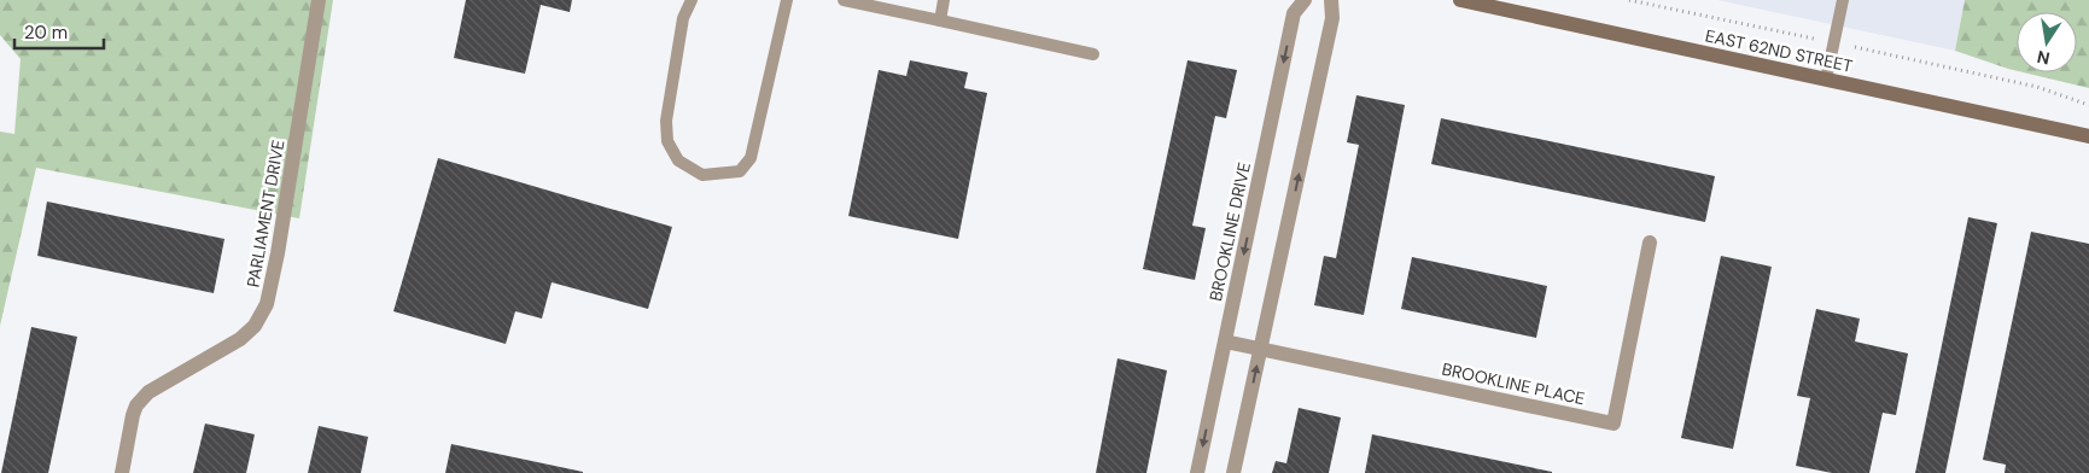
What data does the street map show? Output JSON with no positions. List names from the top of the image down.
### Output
{
  "streets": {
    "street": [
      "EAST 62ND STREET",
      "PARLIAMENT DRIVE",
      "BROOKLINE DRIVE",
      "BROOKLINE PLACE"
    ]
  },
  "crossings": [
    ["BROOKLINE DRIVE", "BROOKLINE PLACE"]
  ],
  "scale_bar": "20 m",
  "north": "bottom"
}
